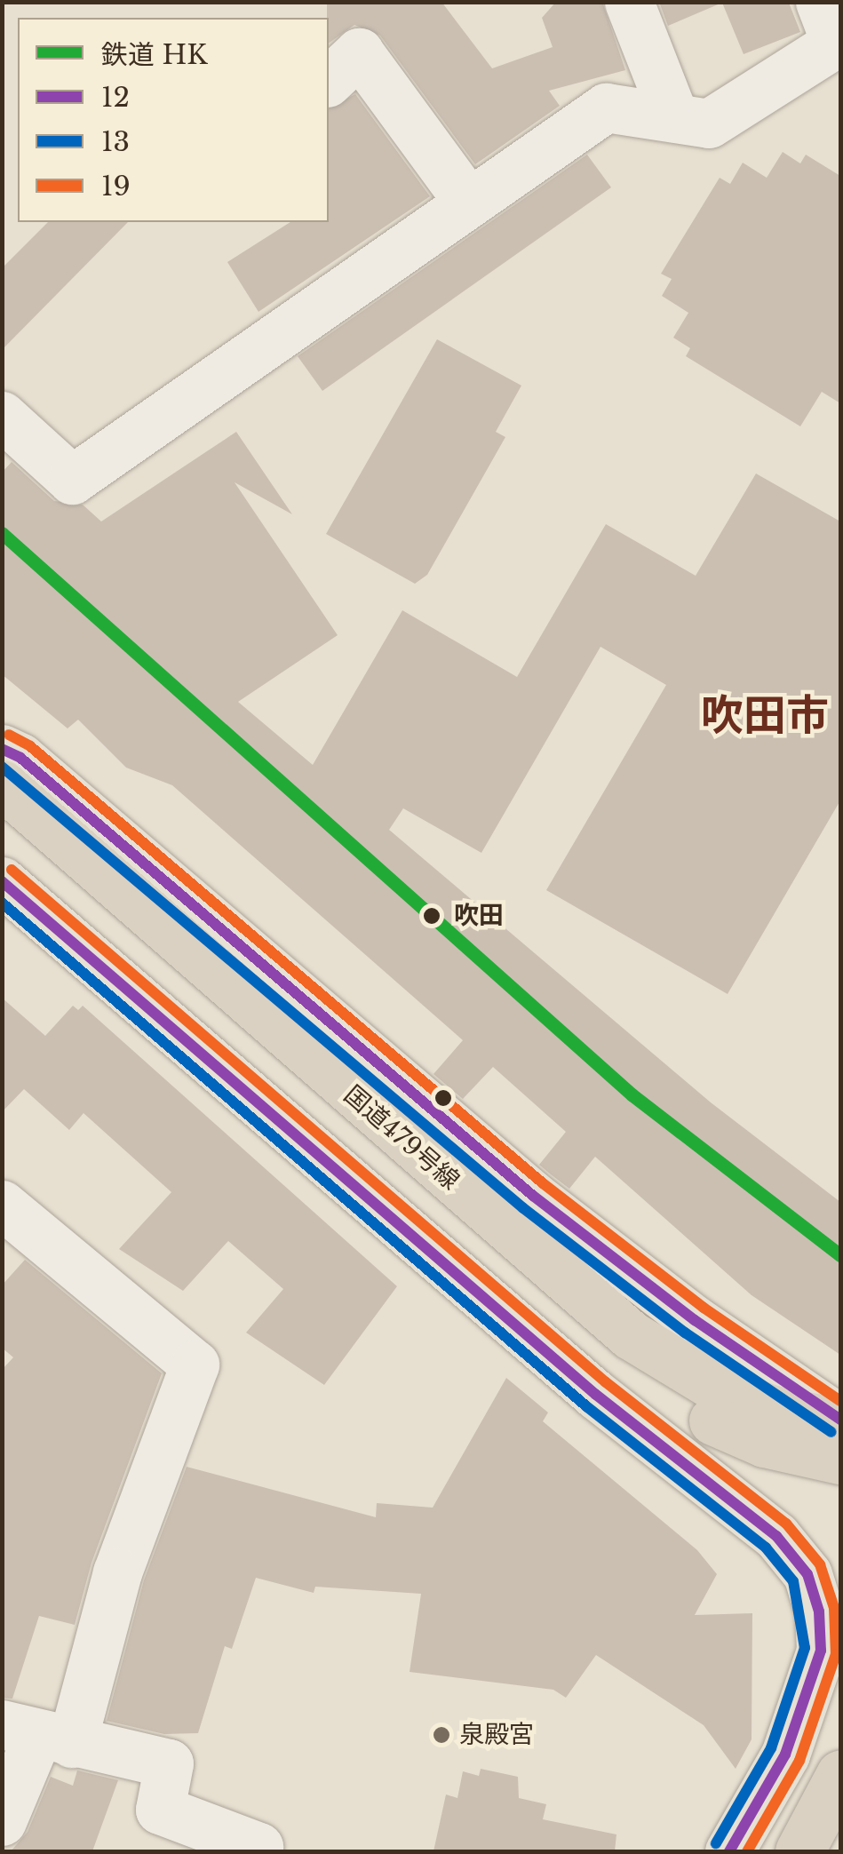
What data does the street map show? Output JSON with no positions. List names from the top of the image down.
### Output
{
  "streets": {
    "highway": ["国道479号線"]
  },
  "districts": ["吹田市"],
  "places": ["吹田", "泉殿宮"],
  "lines": [
    "rail line HK",
    "transit line 19",
    "transit line 12",
    "transit line 13"
  ],
  "legend": [
    "鉄道 HK",
    "12",
    "13",
    "19"
  ]
}
